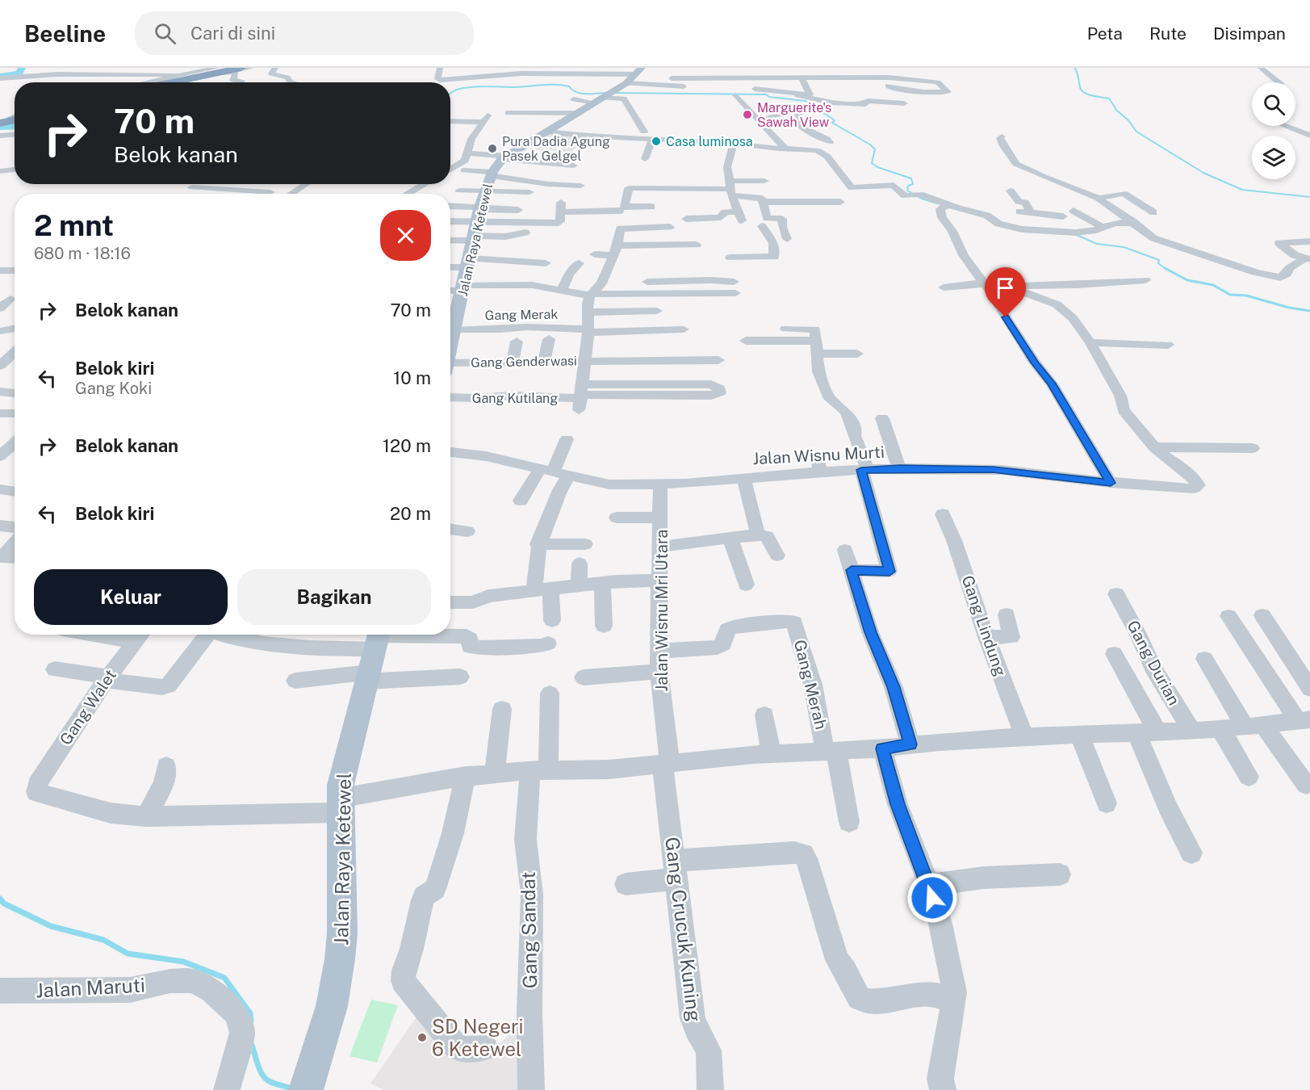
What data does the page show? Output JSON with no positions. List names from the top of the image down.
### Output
{
  "streets": {
    "main road": ["Jalan Raya Ketewel"],
    "street": [
      "Gang Merak",
      "Gang Genderwasi",
      "Gang Kutilang",
      "Jalan Wisnu Murti",
      "Jalan Wisnu Mri Utara",
      "Gang Lindung",
      "Gang Durian",
      "Gang Merah",
      "Gang Walet",
      "Gang Crucuk Kuning",
      "Gang Sandat",
      "Jalan Maruti"
    ]
  },
  "crossings": [
    ["Jalan Raya Ketewel", "Gang Merak"],
    ["Jalan Wisnu Murti", "Jalan Wisnu Mri Utara"],
    ["Jalan Wisnu Mri Utara", "Gang Merah"],
    ["Jalan Wisnu Mri Utara", "Gang Crucuk Kuning"]
  ],
  "places": [
    "Marguerite's Sawah View",
    "Casa luminosa",
    "Pura Dadia Agung Pasek Gelgel",
    "SD Negeri 6 Ketewel"
  ],
  "page": {
    "header": "Beeline",
    "search": "Cari di sini",
    "nav": ["Peta", "Rute", "Disimpan"],
    "turn": ["70 m", "Belok kanan"],
    "heading": ["2 mnt", "680 m · 18:16"],
    "list": [
      {
        "name": "Belok kanan",
        "value": "70 m"
      },
      {
        "name": "Belok kiri",
        "note": "Gang Koki",
        "value": "10 m"
      },
      {
        "name": "Belok kanan",
        "value": "120 m"
      },
      {
        "name": "Belok kiri",
        "value": "20 m"
      }
    ],
    "buttons": ["Keluar", "Bagikan"]
  }
}
